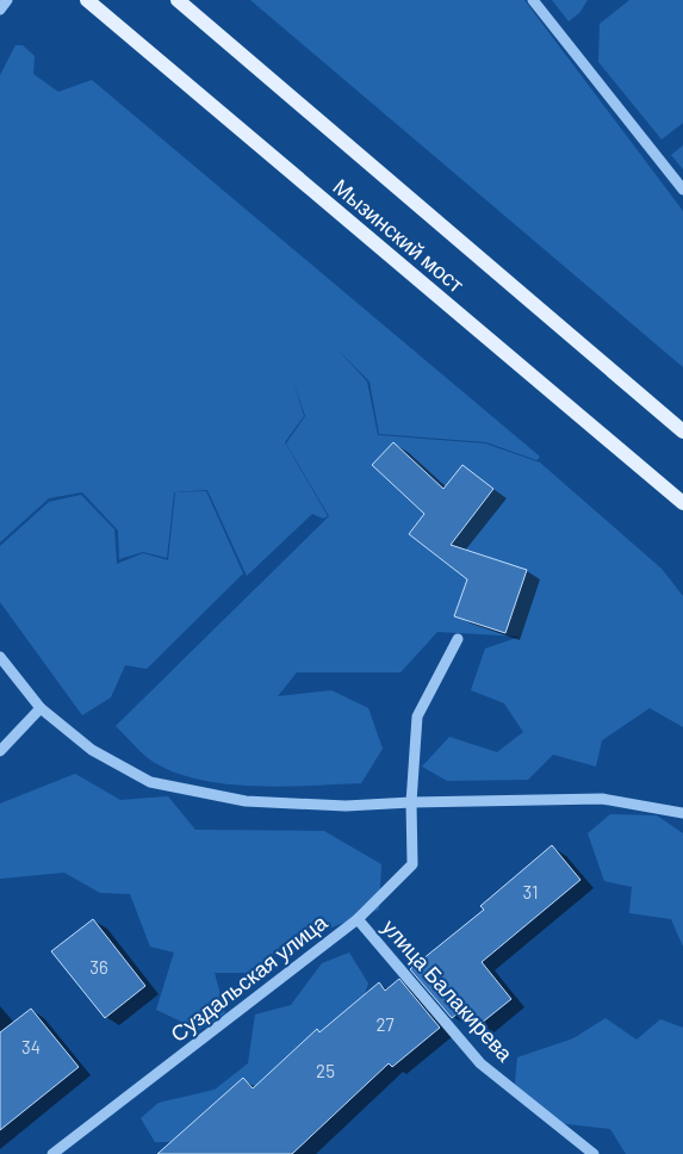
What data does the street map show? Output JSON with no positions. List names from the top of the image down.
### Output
{
  "streets": {
    "main road": ["Мызинский мост"],
    "street": ["Суздальская улица", "улица Балакирева"]
  },
  "crossings": [
    ["Суздальская улица", "улица Балакирева"]
  ],
  "house_numbers": [
    "31",
    "36",
    "27",
    "34",
    "25"
  ]
}
